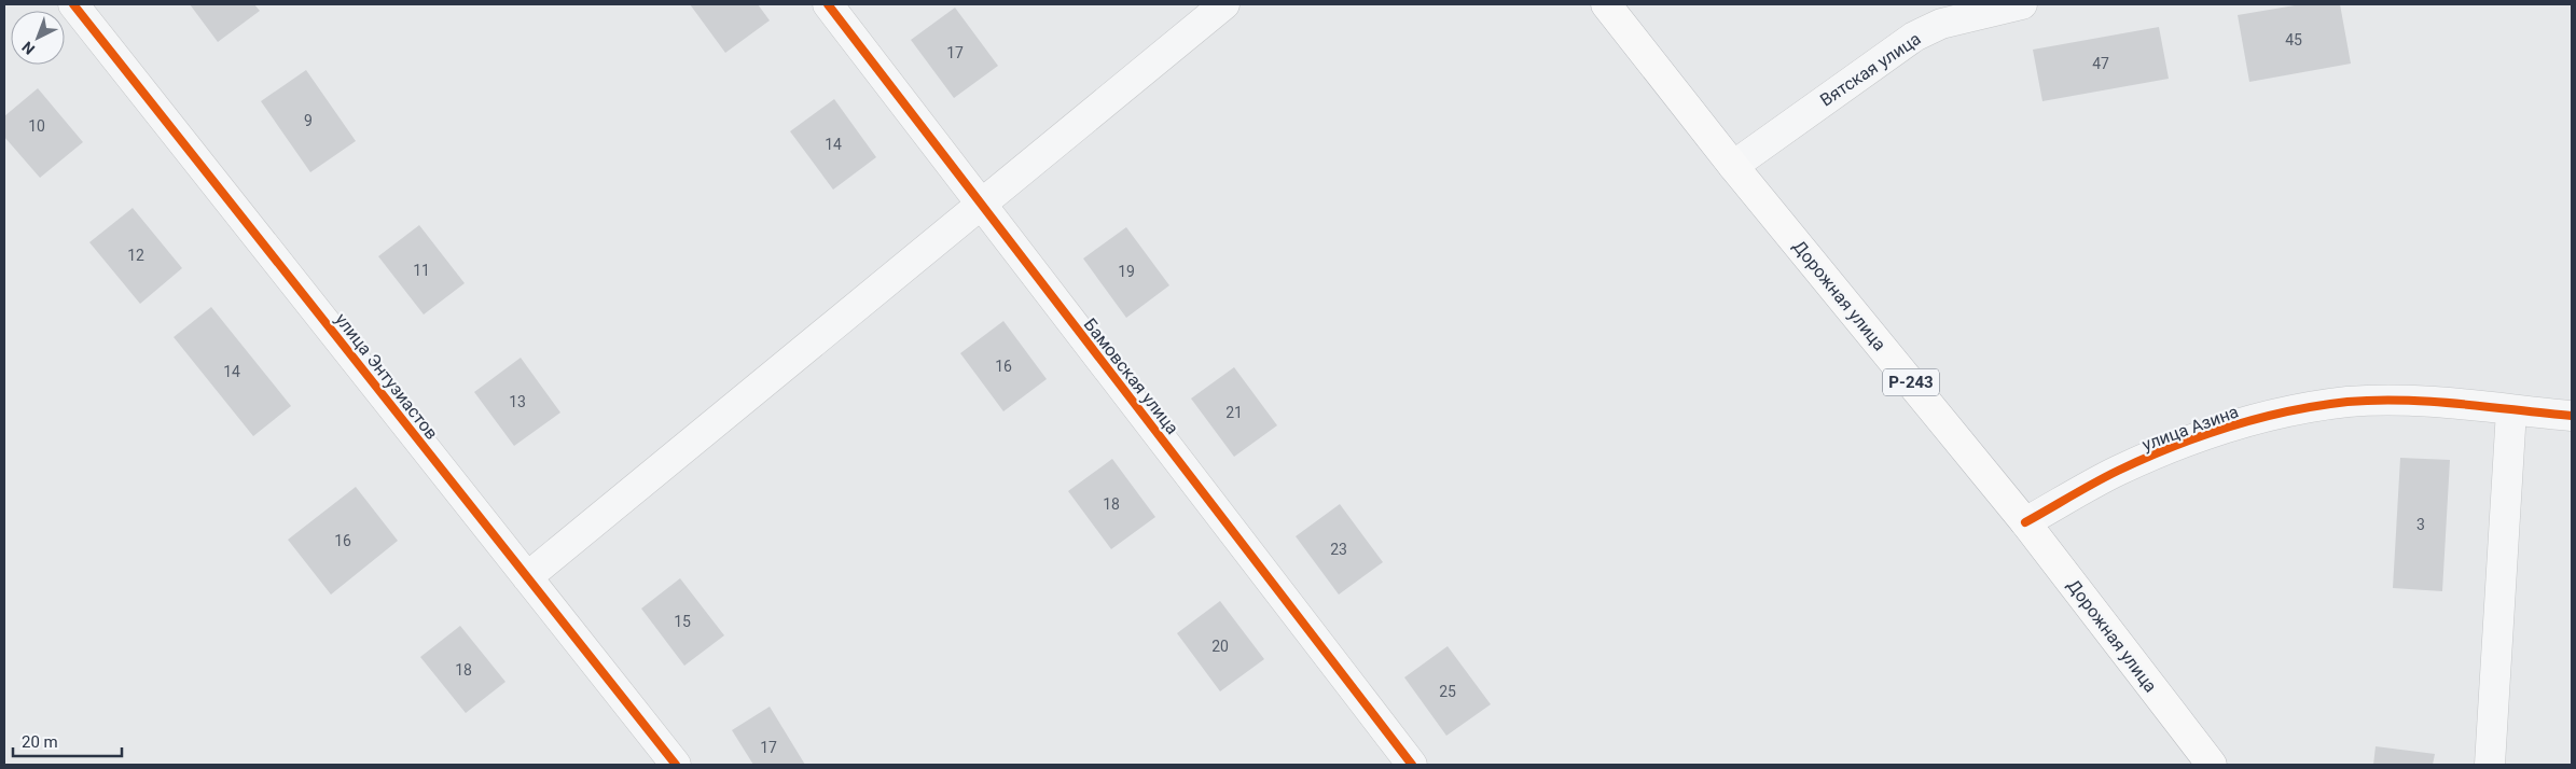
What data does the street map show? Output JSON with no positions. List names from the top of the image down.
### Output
{
  "streets": {
    "highway": ["Дорожная улица", "Р-243"],
    "street": [
      "Вятская улица",
      "улица Энтузиастов",
      "Бамовская улица",
      "улица Азина"
    ]
  },
  "crossings": [
    ["Вятская улица", "Дорожная улица"],
    ["Дорожная улица", "улица Азина"]
  ],
  "house_numbers": [
    "45",
    "17",
    "47",
    "9",
    "10",
    "14",
    "12",
    "11",
    "19",
    "16",
    "14",
    "13",
    "21",
    "18",
    "3",
    "16",
    "23",
    "15",
    "20",
    "18",
    "25",
    "17"
  ],
  "scale_bar": "20 m",
  "north": "bottom left"
}
